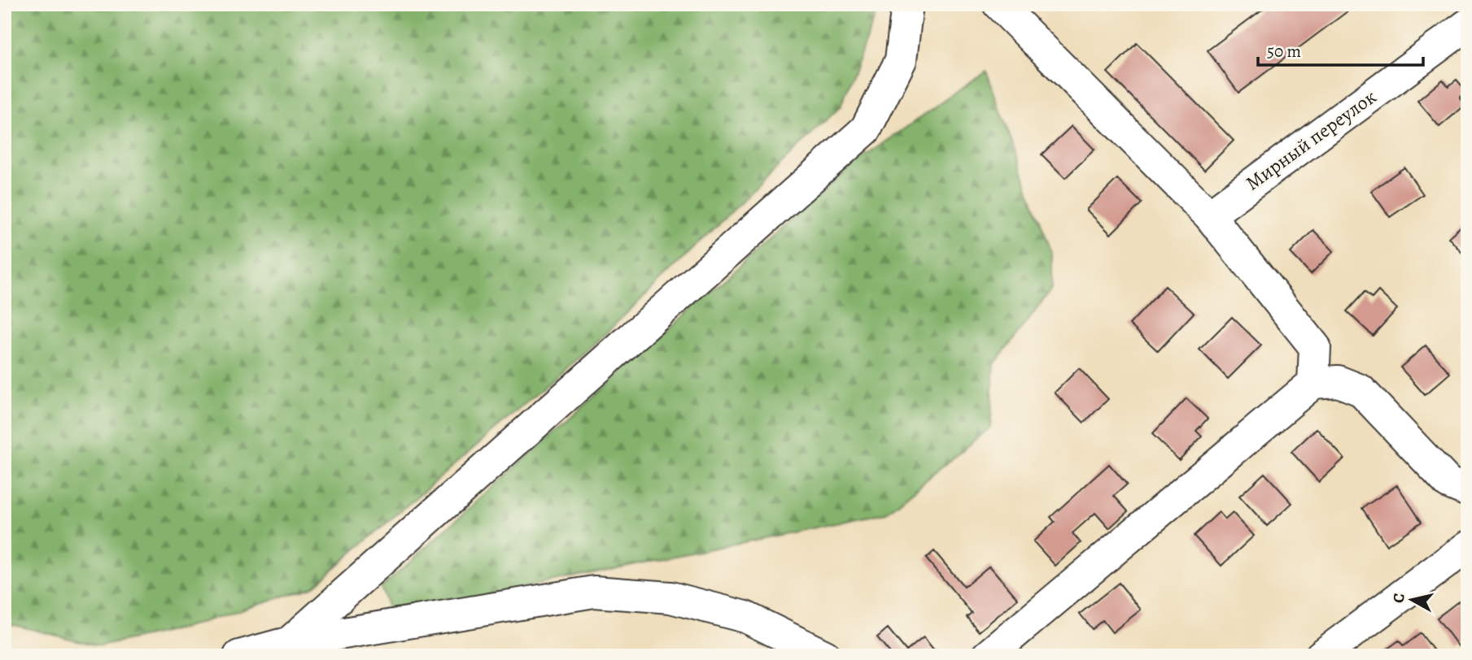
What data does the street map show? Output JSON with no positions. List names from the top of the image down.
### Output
{
  "streets": {
    "street": ["Мирный переулок"]
  },
  "scale_bar": "50 m",
  "north": "left"
}
